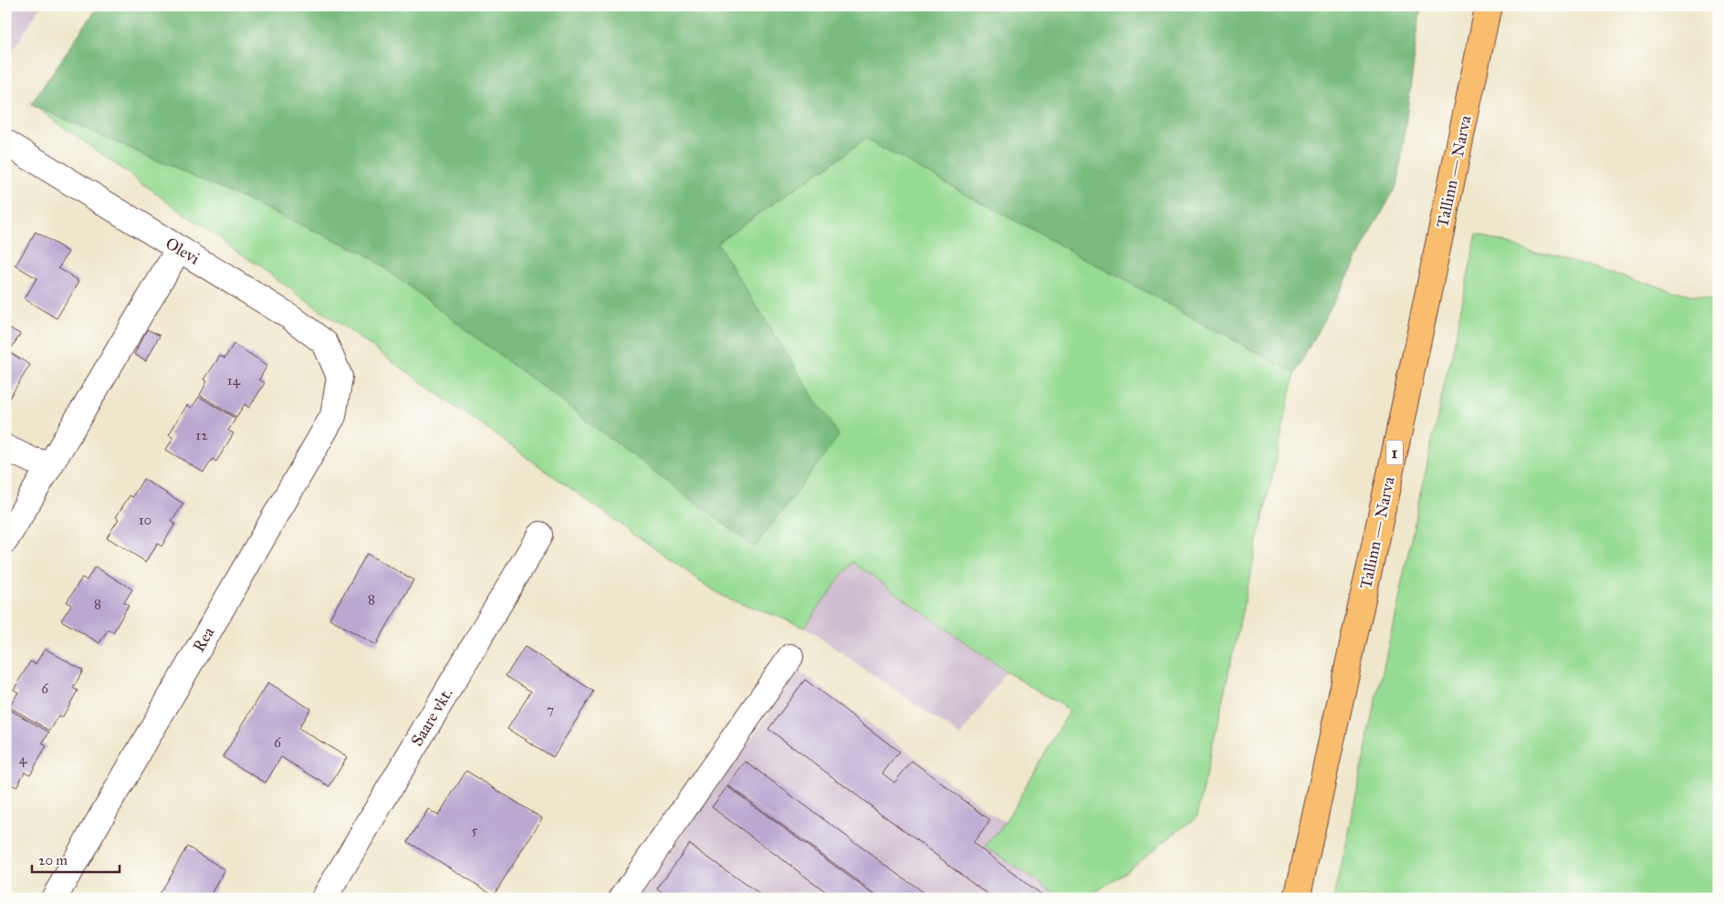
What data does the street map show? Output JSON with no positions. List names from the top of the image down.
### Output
{
  "streets": {
    "highway": ["Tallinn — Narva", "1"],
    "street": ["Olevi", "Rea", "Saare vkt."]
  },
  "crossings": [
    ["Olevi", "Rea"]
  ],
  "house_numbers": [
    "14",
    "12",
    "10",
    "8",
    "8",
    "6",
    "7",
    "6",
    "4",
    "5"
  ],
  "scale_bar": "20 m"
}
